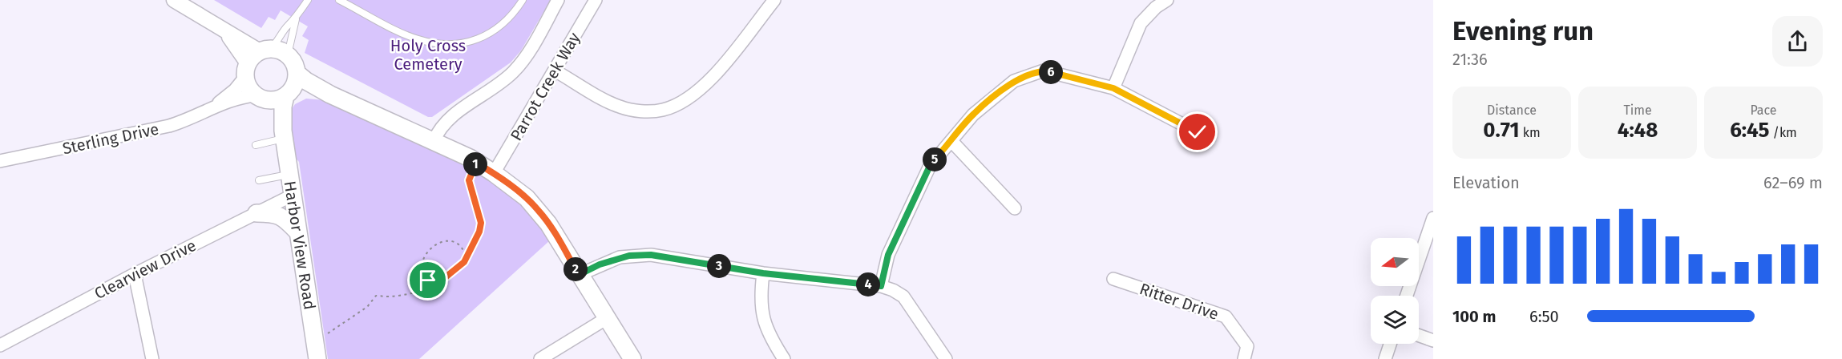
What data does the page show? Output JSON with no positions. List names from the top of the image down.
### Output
{
  "streets": {
    "main road": ["Harbor View Road"],
    "street": [
      "Parrot Creek Way",
      "Sterling Drive",
      "Clearview Drive",
      "Ritter Drive"
    ]
  },
  "crossings": [
    ["Sterling Drive", "Harbor View Road"],
    ["Harbor View Road", "Clearview Drive"]
  ],
  "parks": ["Holy Cross Cemetery"],
  "north": "left",
  "page": {
    "heading": ["Evening run", "21:36"],
    "pins": [
      "6",
      "5",
      "1",
      "3",
      "2",
      "4"
    ],
    "stats": [
      ["Distance", "0.71 km"],
      ["Time", "4:48"],
      ["Pace", "6:45 /km"]
    ],
    "chart": ["Elevation", "62–69 m"],
    "list": [
      {
        "name": "100 m",
        "note": "6:50"
      }
    ]
  }
}
